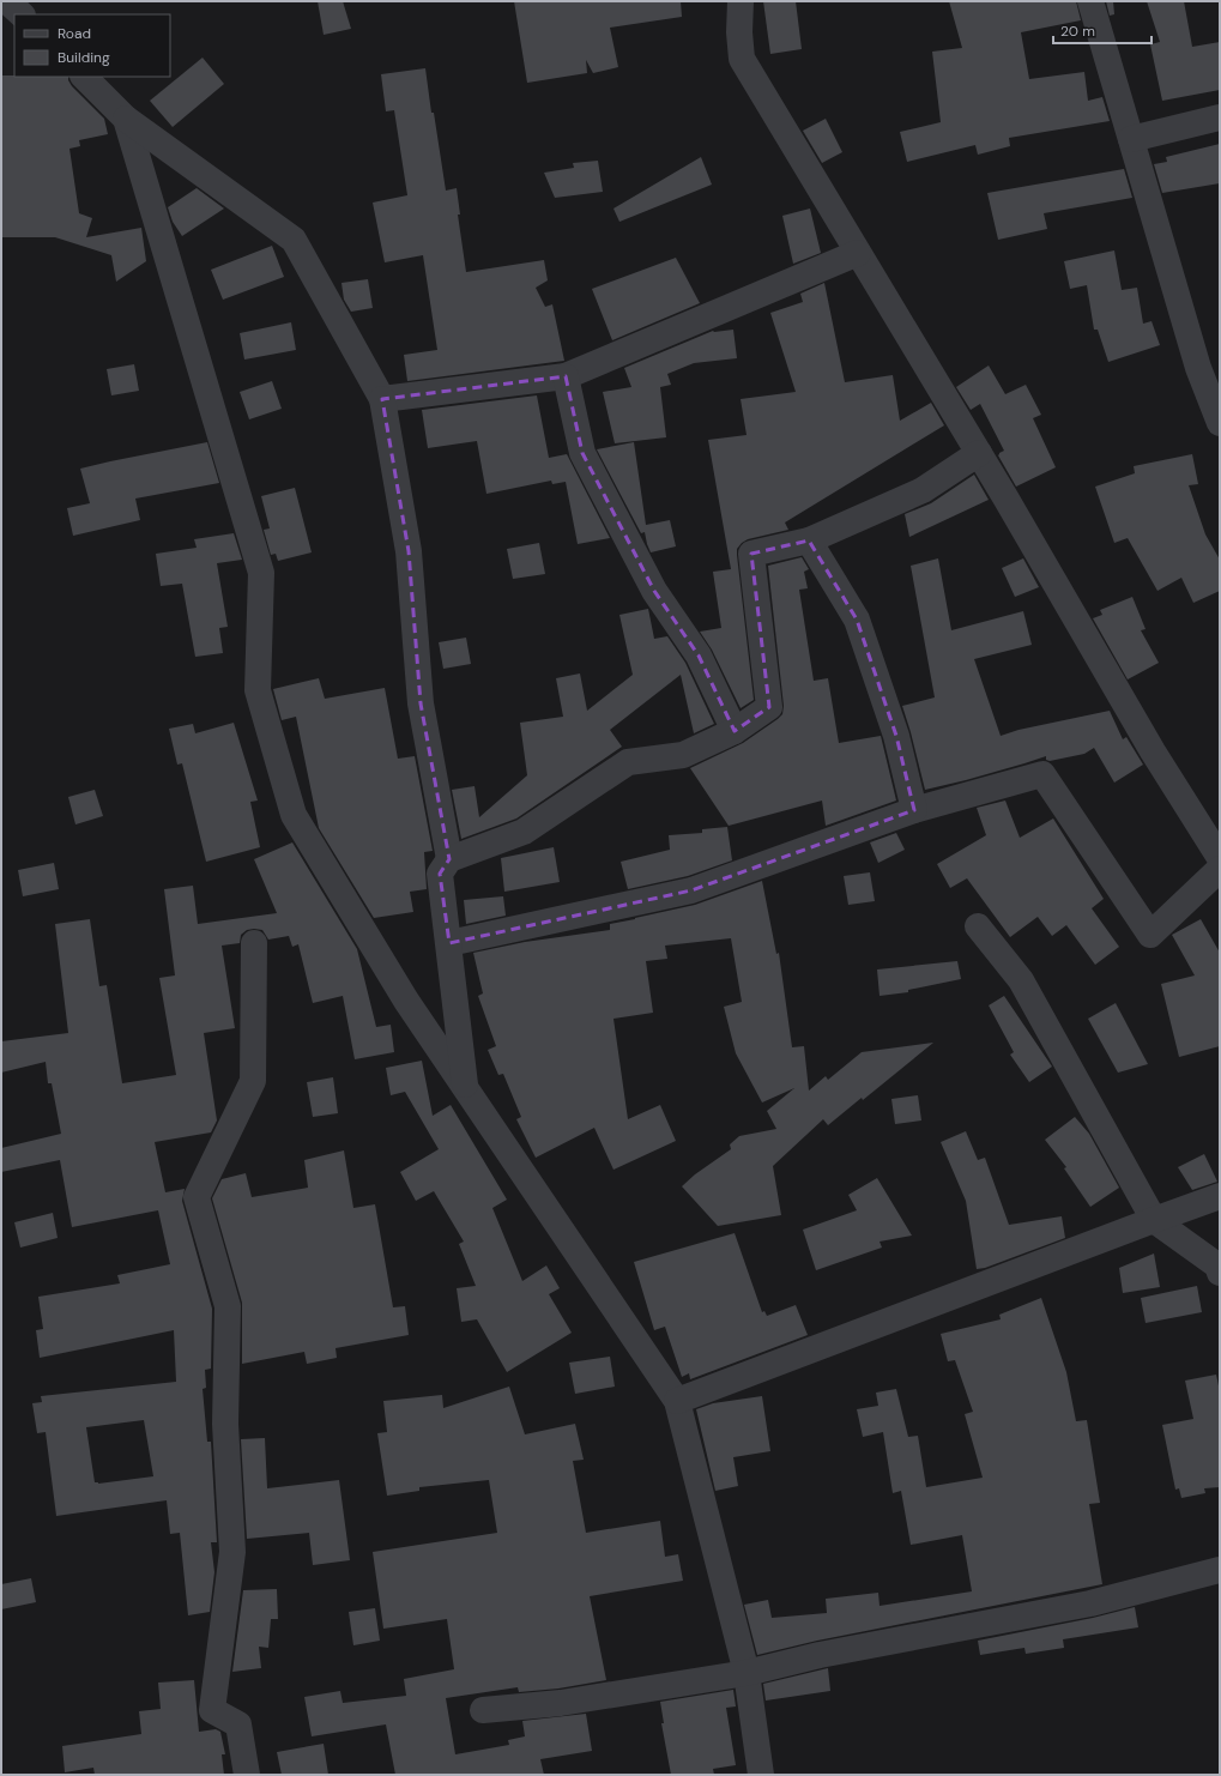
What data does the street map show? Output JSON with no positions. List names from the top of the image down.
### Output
{
  "legend": ["Road", "Building"],
  "scale_bar": "20 m"
}
